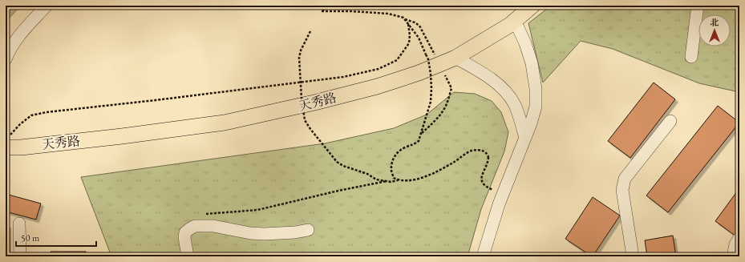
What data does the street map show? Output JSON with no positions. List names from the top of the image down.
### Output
{
  "streets": {
    "main road": ["天秀路"]
  },
  "scale_bar": "50 m",
  "north": "top"
}
